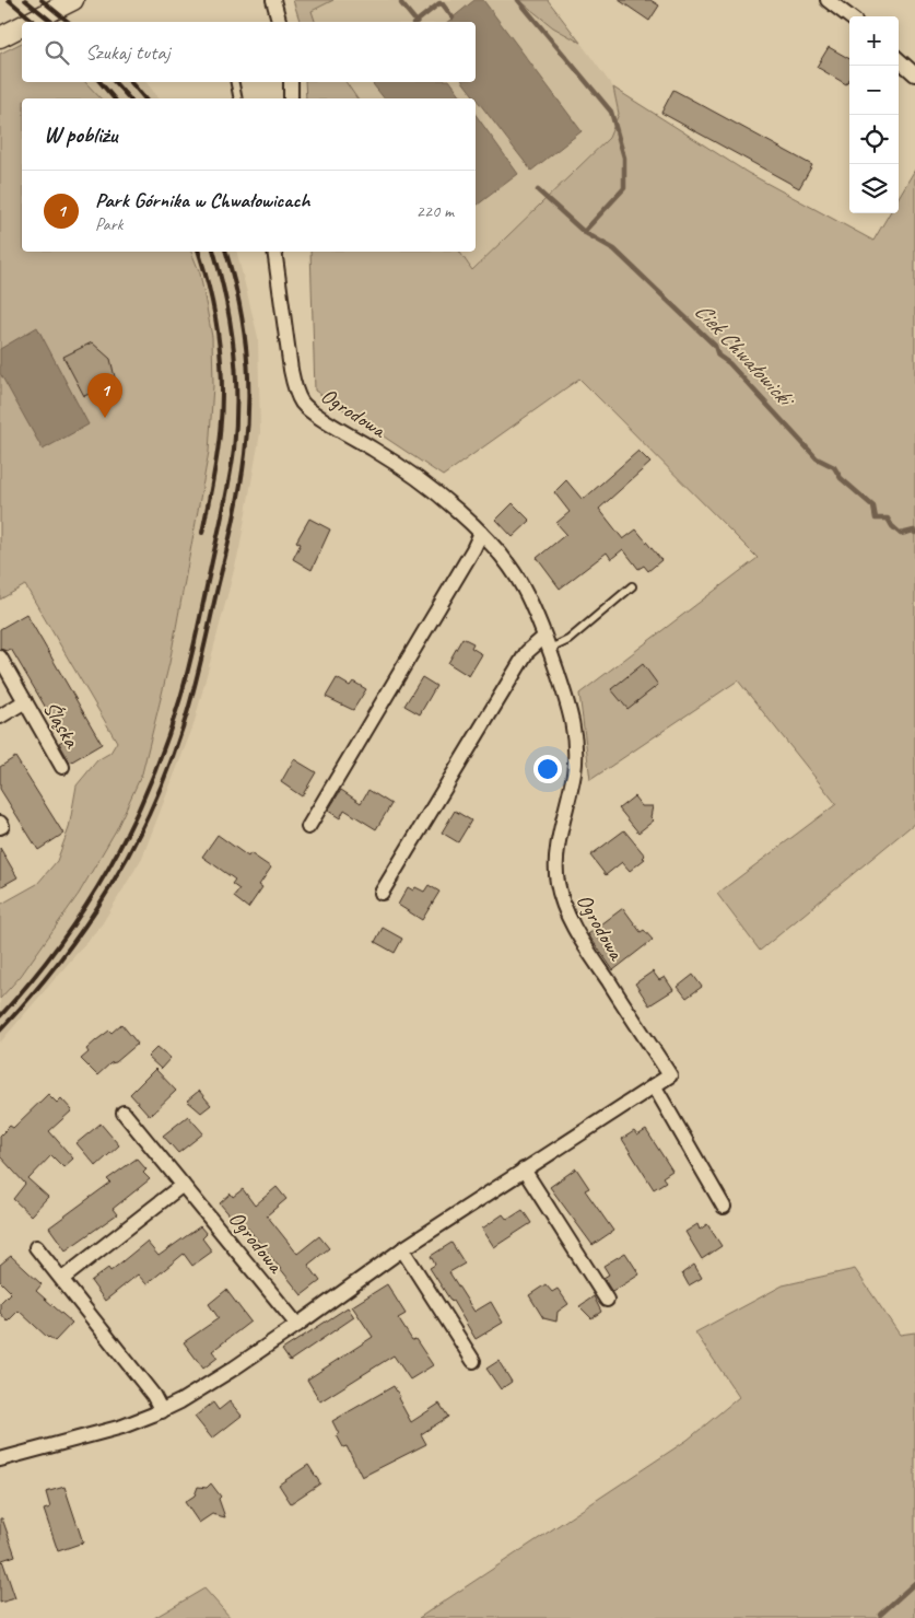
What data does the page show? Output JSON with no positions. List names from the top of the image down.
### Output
{
  "streets": {
    "street": ["Ogrodowa", "Śląska"]
  },
  "water": ["Ciek Chwałowicki"],
  "page": {
    "map_buttons": ["+", "−"],
    "search": "Szukaj tutaj",
    "heading": "W pobliżu",
    "list": [
      {
        "mark": "1",
        "name": "Park Górnika w Chwałowicach",
        "note": "Park",
        "value": "220 m"
      }
    ],
    "pins": "1"
  }
}
